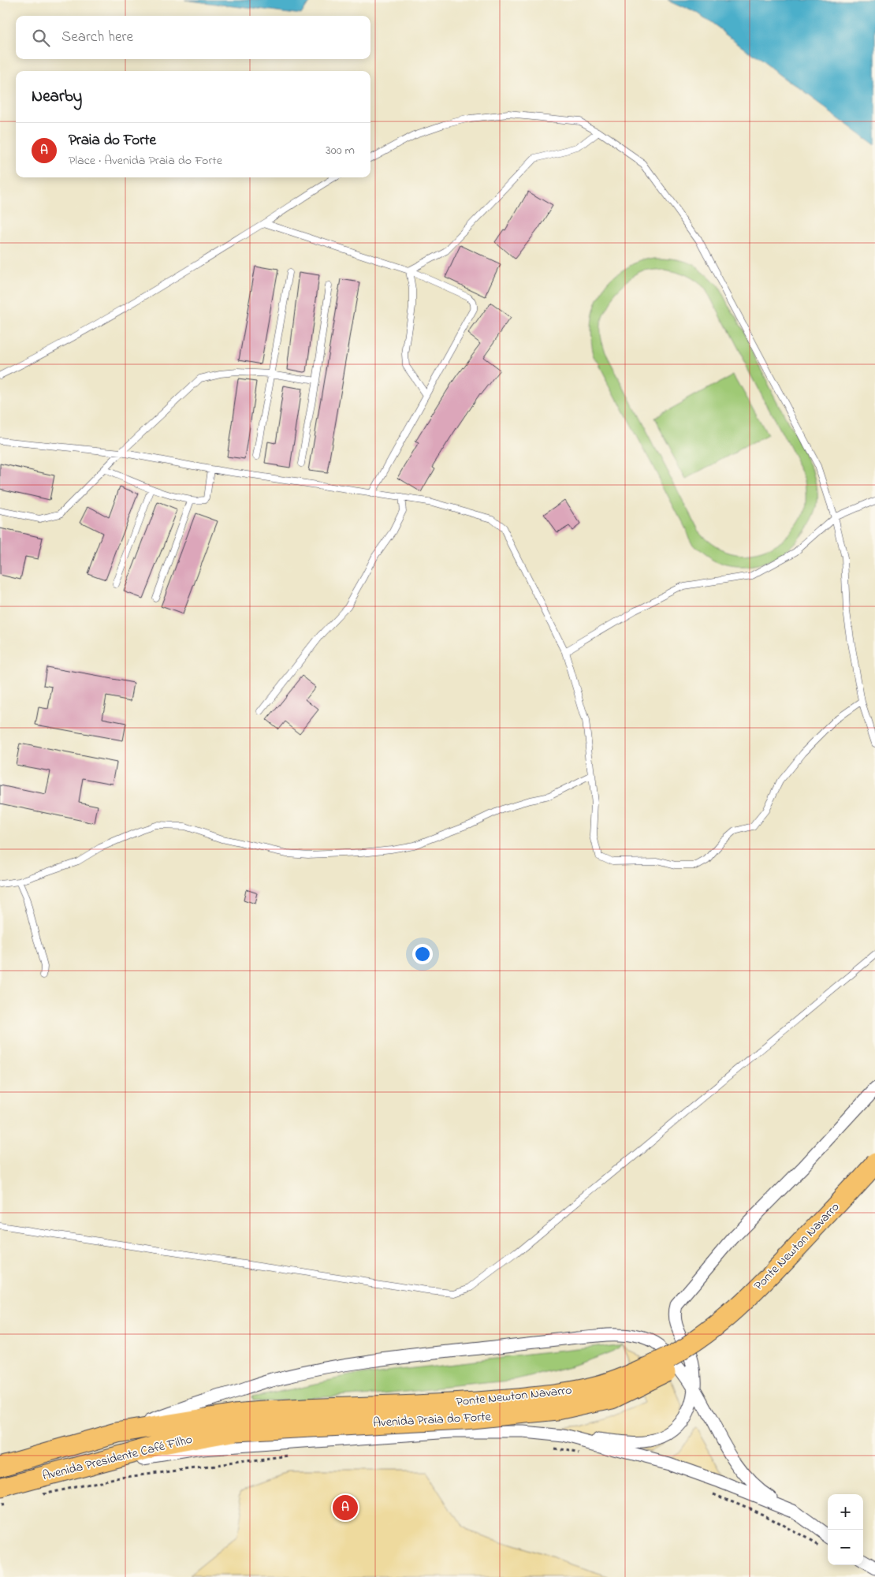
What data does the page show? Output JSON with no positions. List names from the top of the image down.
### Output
{
  "streets": {
    "main road": ["Ponte Newton Navarro", "Avenida Presidente Café Filho"],
    "street": ["Avenida Praia do Forte"]
  },
  "crossings": [
    ["Ponte Newton Navarro", "Avenida Presidente Café Filho"],
    ["Avenida Praia do Forte", "Avenida Presidente Café Filho"]
  ],
  "page": {
    "search": "Search here",
    "heading": "Nearby",
    "list": [
      {
        "mark": "A",
        "name": "Praia do Forte",
        "note": "Place · Avenida Praia do Forte",
        "value": "300 m"
      }
    ],
    "pins": "A",
    "map_buttons": ["+", "−"]
  }
}
